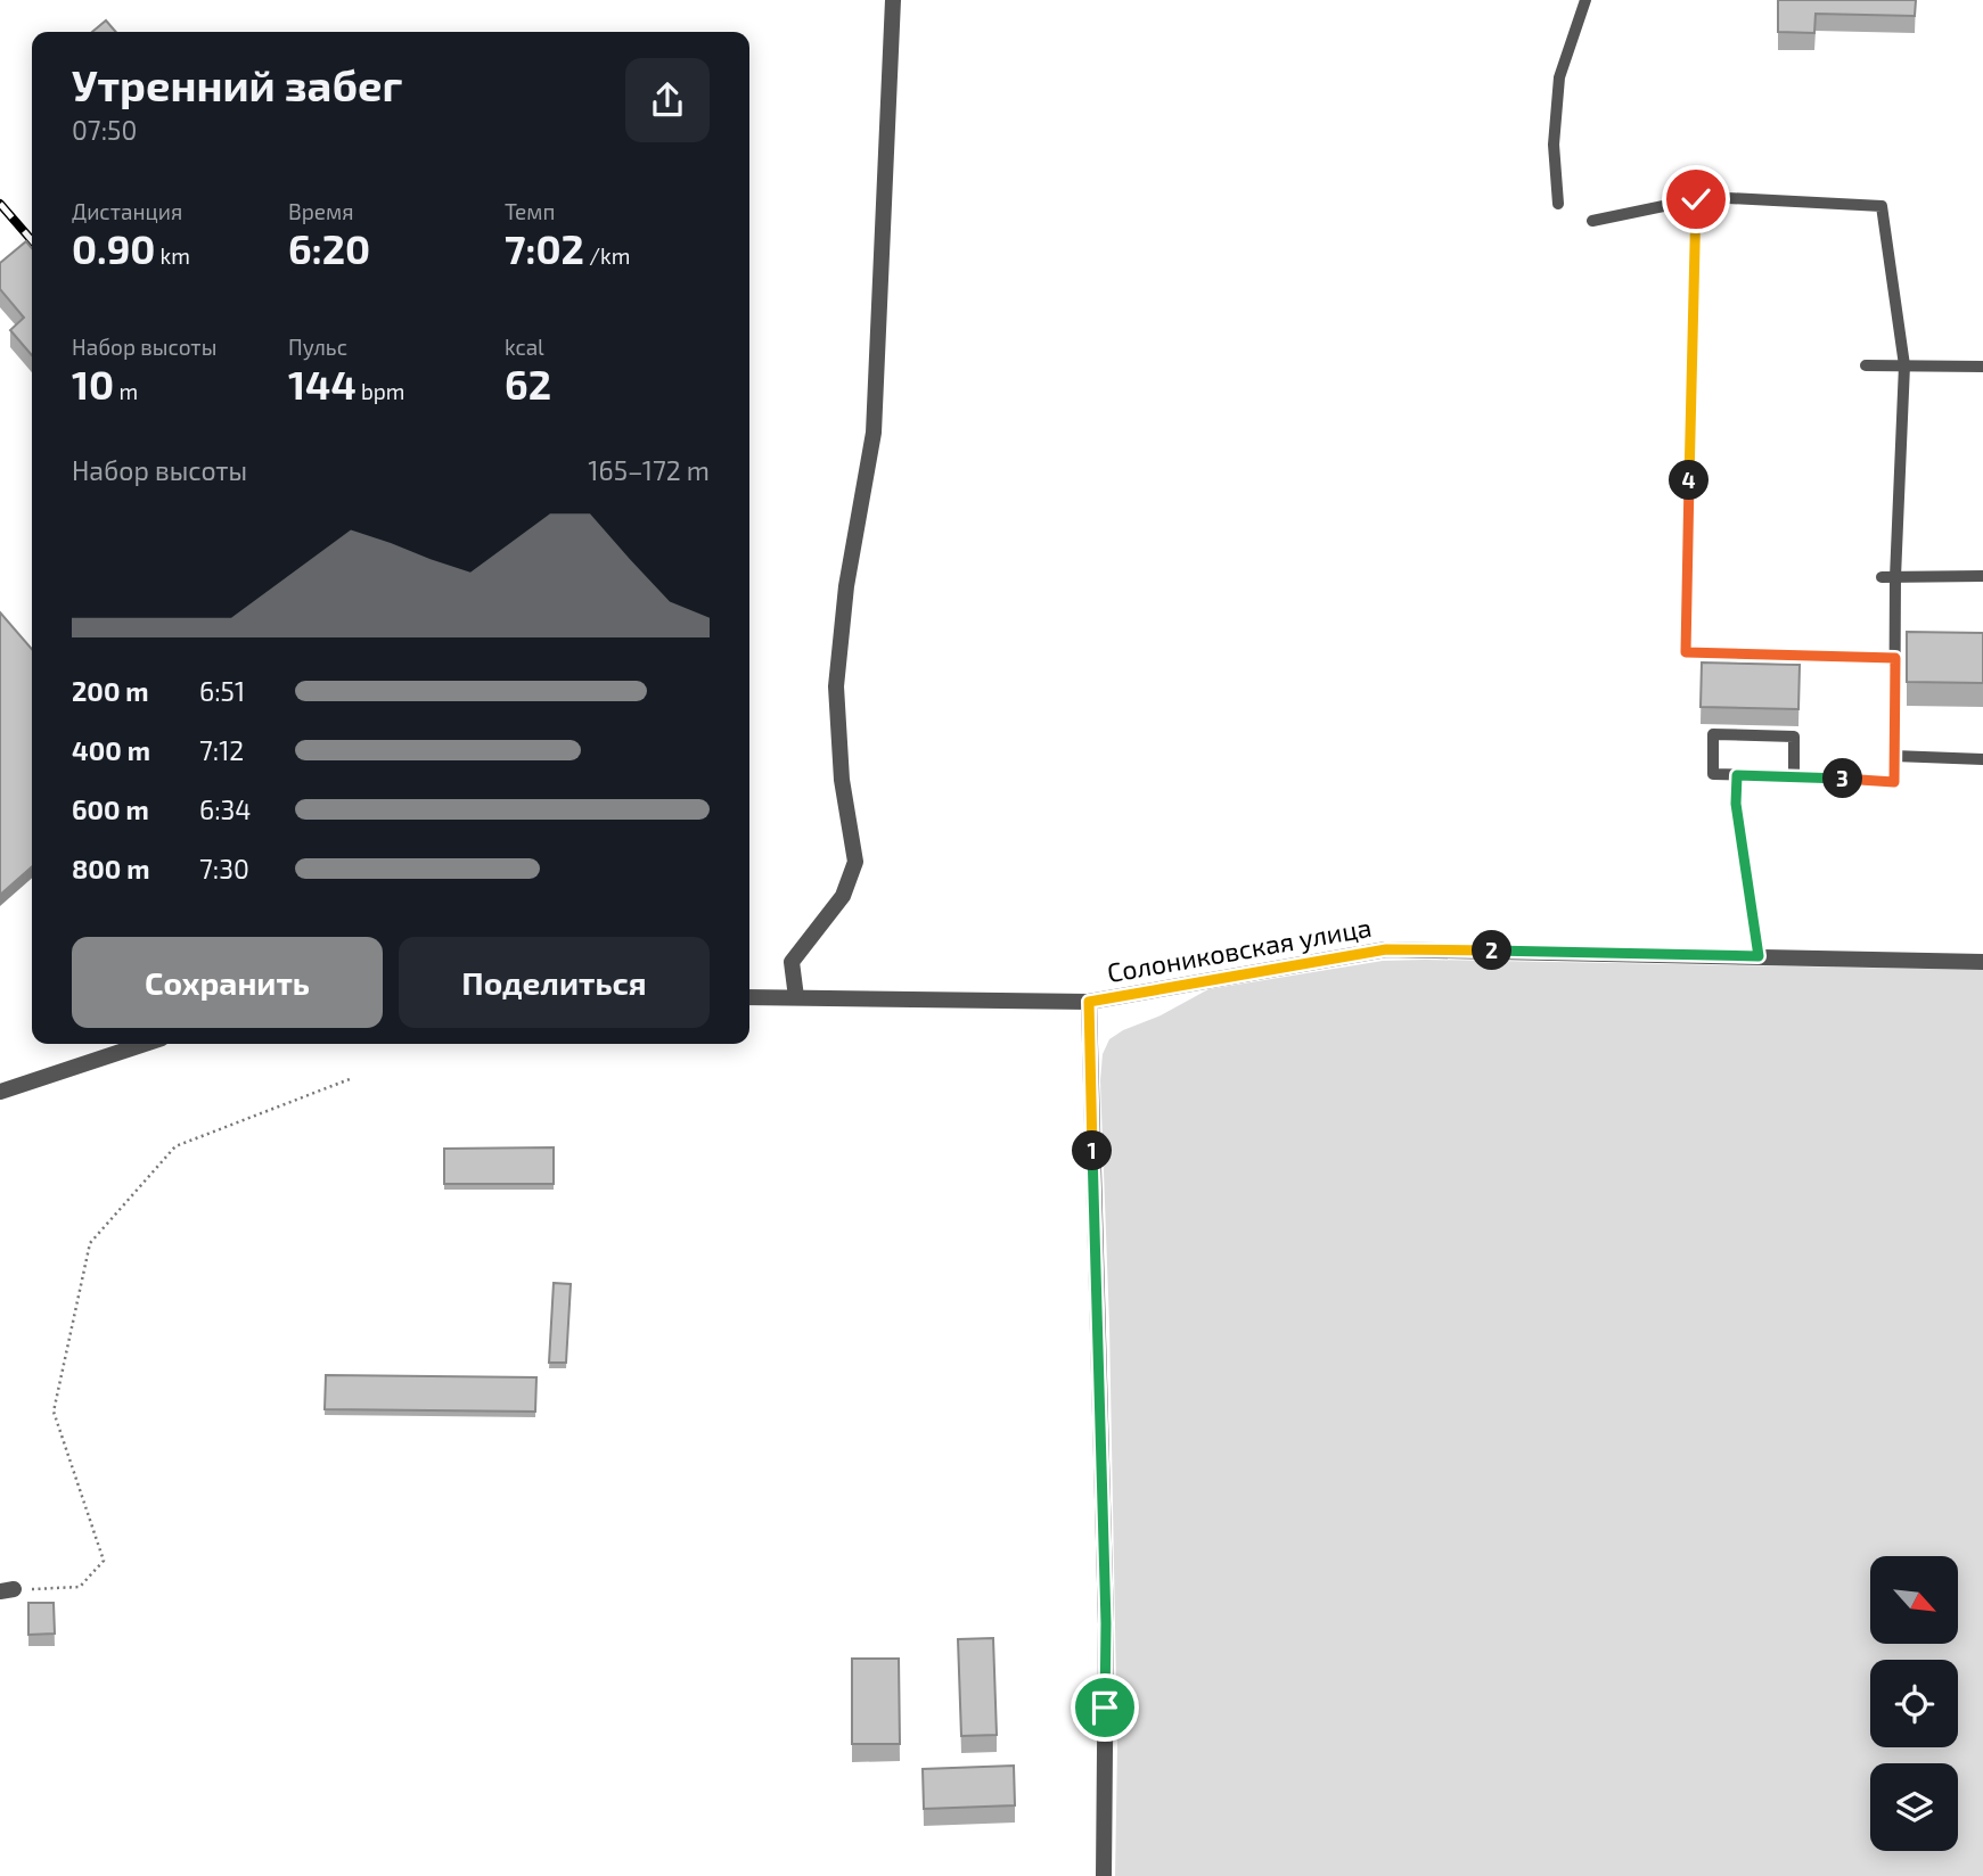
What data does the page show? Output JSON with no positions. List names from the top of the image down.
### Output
{
  "streets": {
    "street": ["Солониковская улица"]
  },
  "north": "bottom right",
  "page": {
    "heading": ["Утренний забег", "07:50"],
    "stats": [
      ["Дистанция", "0.90 km"],
      ["Время", "6:20"],
      ["Темп", "7:02 /km"],
      ["Набор высоты", "10 m"],
      ["Пульс", "144 bpm"],
      ["kcal", "62"]
    ],
    "chart": ["Набор высоты", "165–172 m"],
    "pins": [
      "4",
      "3",
      "2",
      "1"
    ],
    "list": [
      {
        "name": "200 m",
        "note": "6:51"
      },
      {
        "name": "400 m",
        "note": "7:12"
      },
      {
        "name": "600 m",
        "note": "6:34"
      },
      {
        "name": "800 m",
        "note": "7:30"
      }
    ],
    "buttons": ["Сохранить", "Поделиться"]
  }
}
